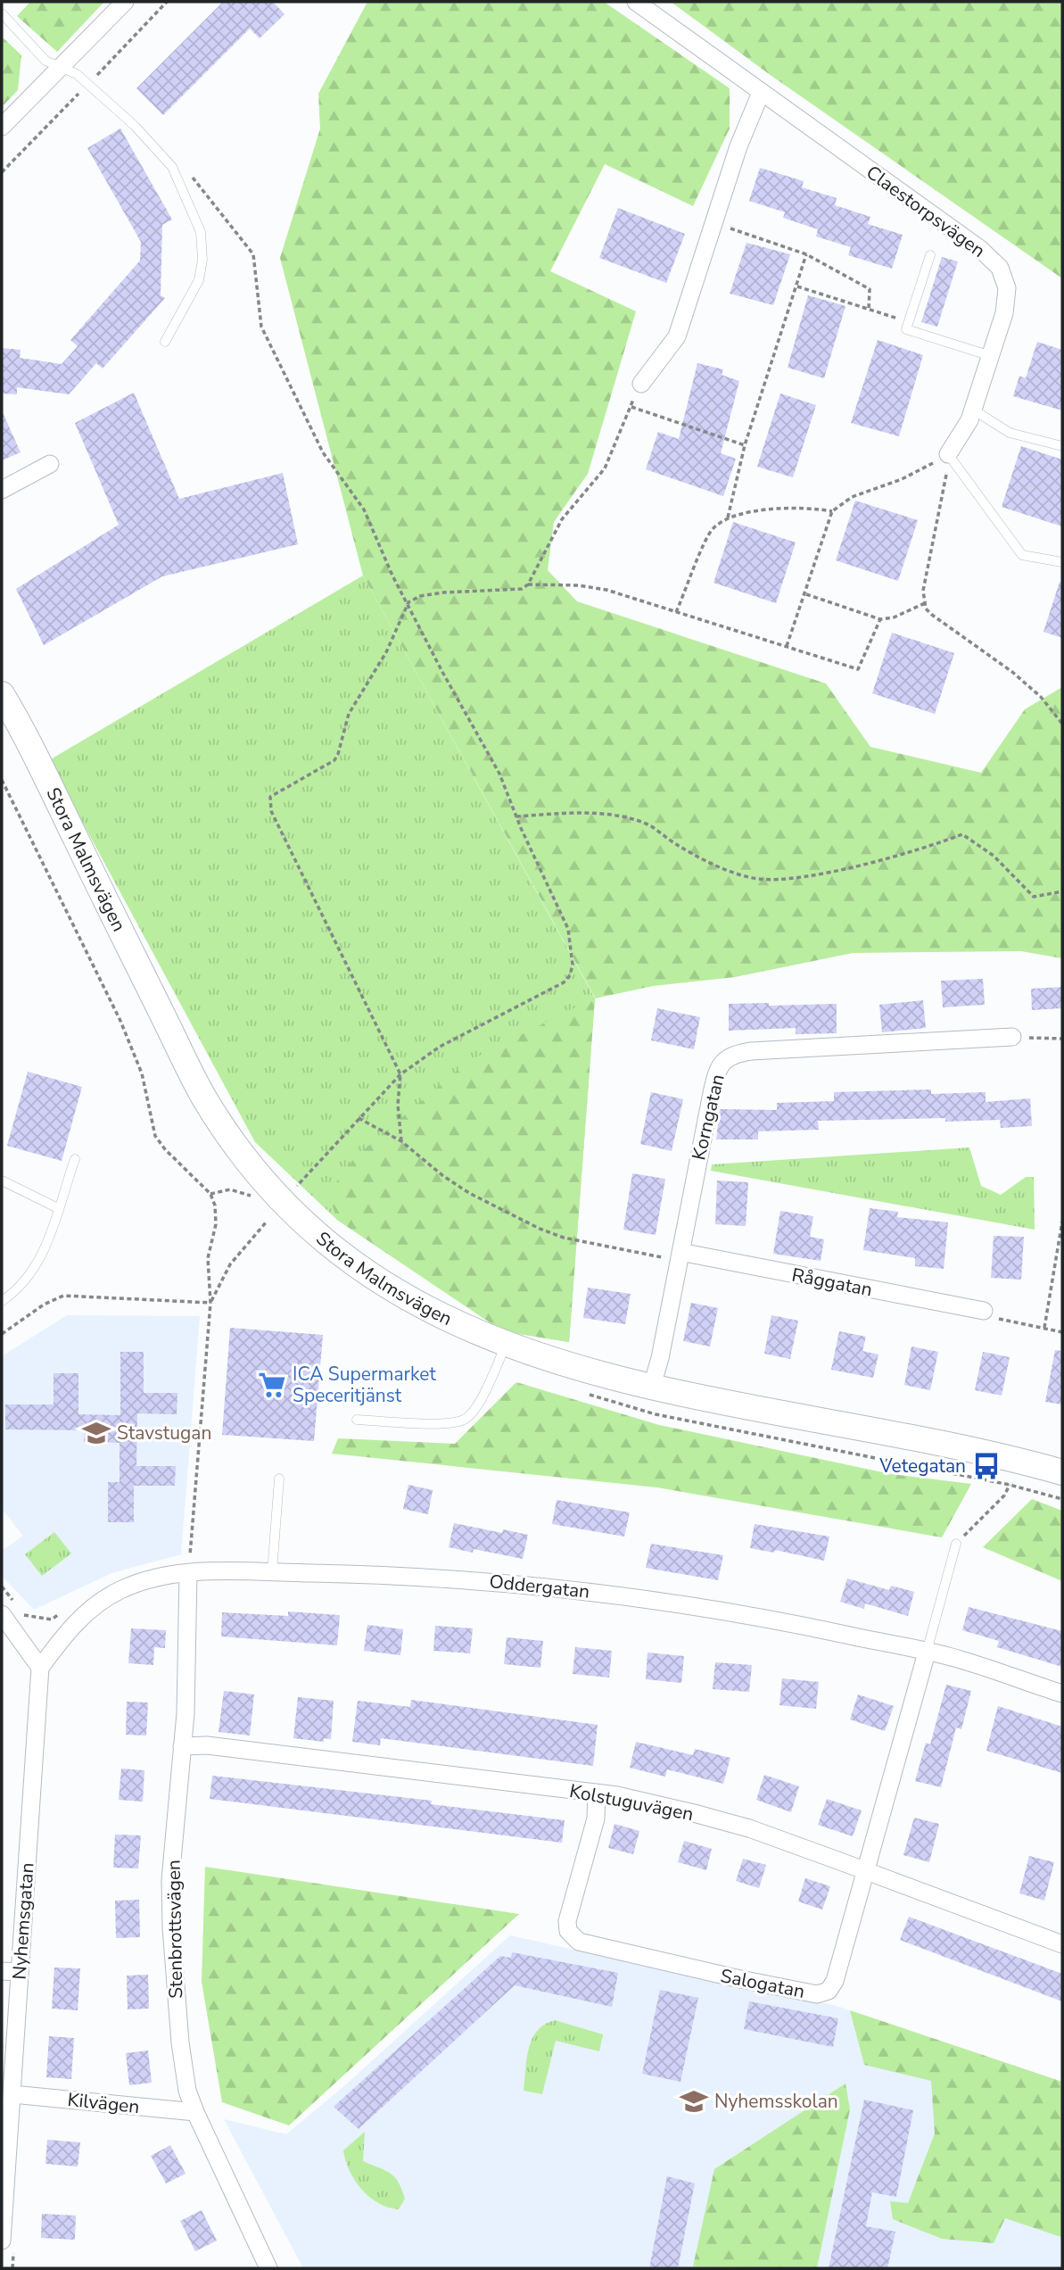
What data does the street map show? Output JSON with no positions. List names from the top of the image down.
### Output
{
  "streets": {
    "street": [
      "Claestorpsvägen",
      "Stora Malmsvägen",
      "Korngatan",
      "Råggatan",
      "Oddergatan",
      "Kolstuguvägen",
      "Nyhemsgatan",
      "Stenbrottsvägen",
      "Salogatan",
      "Kilvägen"
    ]
  },
  "crossings": [
    ["Stora Malmsvägen", "Korngatan"],
    ["Korngatan", "Råggatan"],
    ["Oddergatan", "Nyhemsgatan"],
    ["Oddergatan", "Stenbrottsvägen"],
    ["Oddergatan", "Salogatan"],
    ["Kolstuguvägen", "Stenbrottsvägen"],
    ["Kolstuguvägen", "Salogatan"],
    ["Nyhemsgatan", "Kilvägen"],
    ["Stenbrottsvägen", "Kilvägen"]
  ],
  "places": {
    "supermarket": ["ICA Supermarket Speceritjänst"],
    "school or university": ["Stavstugan", "Nyhemsskolan"],
    "bus stop": ["Vetegatan"]
  }
}
